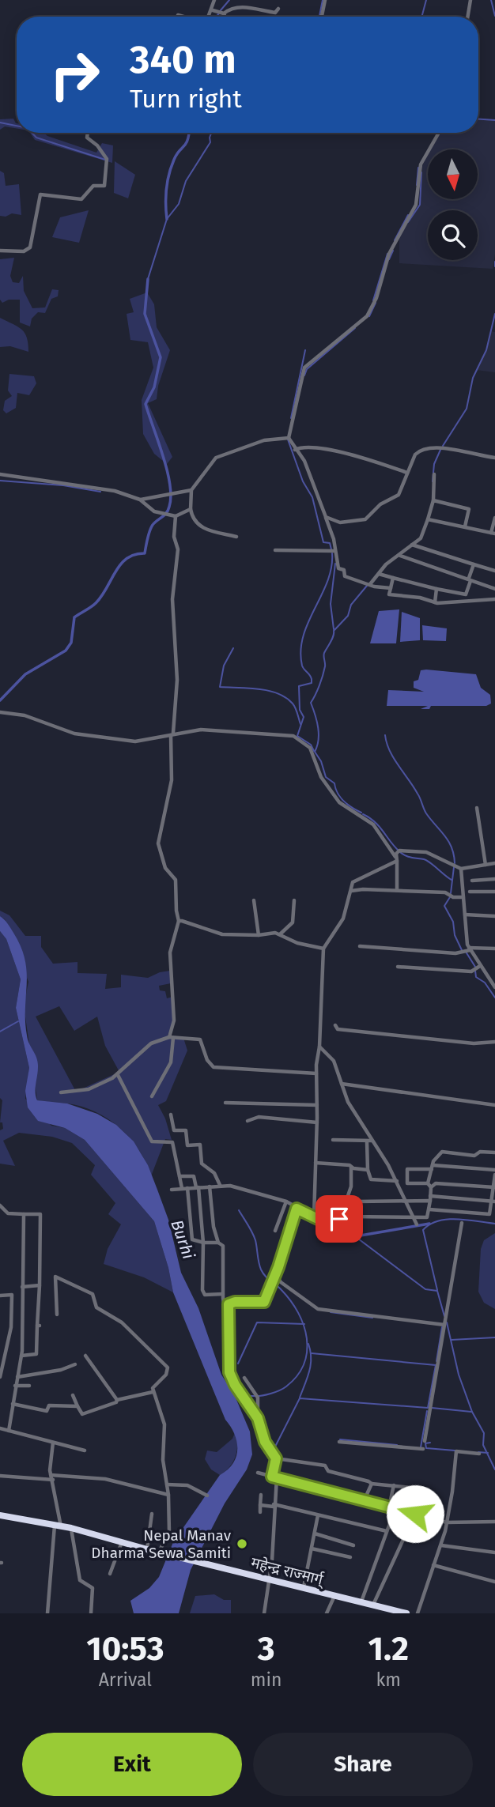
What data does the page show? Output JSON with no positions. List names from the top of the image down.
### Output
{
  "streets": {
    "highway": ["महेन्द्र राज्मार्ग्"]
  },
  "water": ["Burhi"],
  "places": ["Nepal Manav Dharma Sewa Samiti"],
  "north": "bottom",
  "page": {
    "turn": ["340 m", "Turn right"],
    "eta": [
      "10:53",
      "Arrival",
      "3",
      "min",
      "1.2",
      "km"
    ],
    "buttons": ["Exit", "Share"]
  }
}
